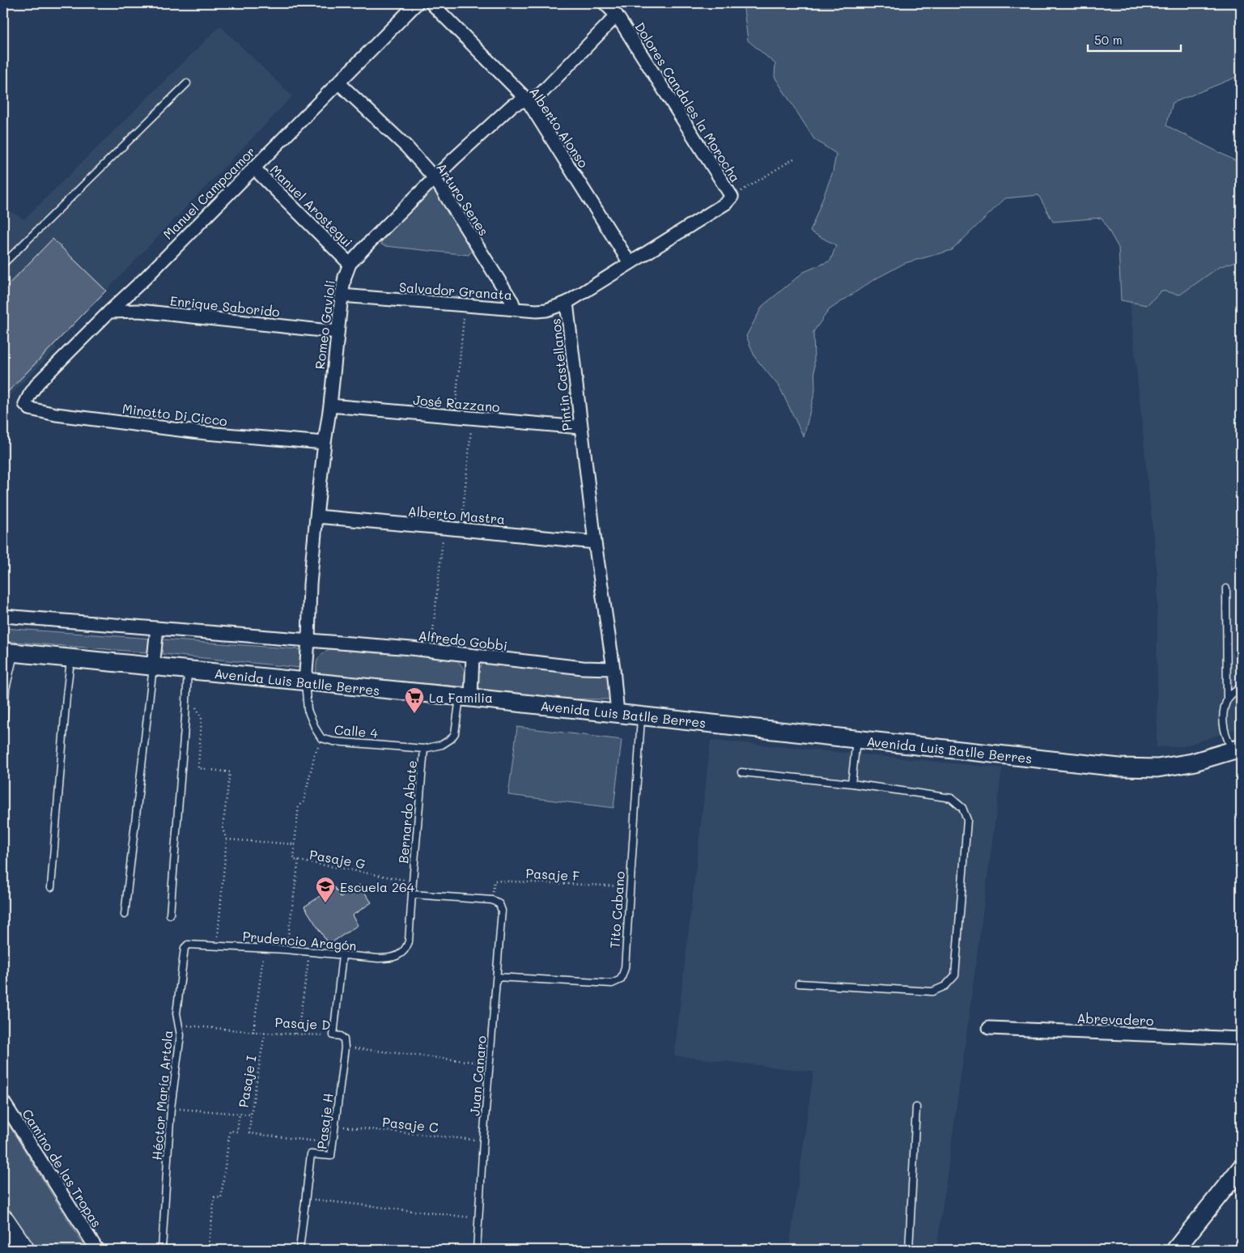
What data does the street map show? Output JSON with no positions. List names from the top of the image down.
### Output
{
  "streets": {
    "main road": ["Avenida Luis Batlle Berres"],
    "street": [
      "Dolores Candales la Morocha",
      "Alberto Alonso",
      "Manuel Campoamor",
      "Arturo Senes",
      "Manuel Arostegui",
      "Salvador Granata",
      "Enrique Saborido",
      "Romeo Gavioli",
      "Pintin Castellanos",
      "José Razzano",
      "Minotto Di Cicco",
      "Alberto Mastra",
      "Alfredo Gobbi",
      "Abrevadero",
      "Camino de las Tropas"
    ],
    "lane": [
      "Calle 4",
      "Bernardo Abate",
      "Tito Cabano",
      "Prudencio Aragón",
      "Pasaje D",
      "Juan Canaro",
      "Héctor María Artola",
      "Pasaje H"
    ],
    "path": [
      "Pasaje G",
      "Pasaje F",
      "Pasaje I",
      "Pasaje C"
    ]
  },
  "crossings": [
    ["Dolores Candales la Morocha", "Romeo Gavioli"],
    ["Dolores Candales la Morocha", "Pintin Castellanos"],
    ["Alberto Alonso", "Romeo Gavioli"],
    ["Alberto Alonso", "Pintin Castellanos"],
    ["Manuel Campoamor", "Arturo Senes"],
    ["Manuel Campoamor", "Manuel Arostegui"],
    ["Manuel Campoamor", "Enrique Saborido"],
    ["Manuel Campoamor", "Minotto Di Cicco"],
    ["Arturo Senes", "Salvador Granata"],
    ["Arturo Senes", "Romeo Gavioli"],
    ["Manuel Arostegui", "Romeo Gavioli"],
    ["Salvador Granata", "Romeo Gavioli"],
    ["Salvador Granata", "Pintin Castellanos"],
    ["Enrique Saborido", "Romeo Gavioli"],
    ["Romeo Gavioli", "José Razzano"],
    ["Romeo Gavioli", "Minotto Di Cicco"],
    ["Romeo Gavioli", "Alberto Mastra"],
    ["Romeo Gavioli", "Alfredo Gobbi"],
    ["Romeo Gavioli", "Avenida Luis Batlle Berres"],
    ["Romeo Gavioli", "Calle 4"],
    ["Pintin Castellanos", "José Razzano"],
    ["Pintin Castellanos", "Alberto Mastra"],
    ["Pintin Castellanos", "Alfredo Gobbi"],
    ["Pintin Castellanos", "Avenida Luis Batlle Berres"],
    ["Avenida Luis Batlle Berres", "Calle 4"],
    ["Avenida Luis Batlle Berres", "Bernardo Abate"],
    ["Avenida Luis Batlle Berres", "Tito Cabano"],
    ["Calle 4", "Bernardo Abate"],
    ["Bernardo Abate", "Pasaje G"],
    ["Bernardo Abate", "Prudencio Aragón"],
    ["Pasaje F", "Tito Cabano"],
    ["Pasaje F", "Juan Canaro"],
    ["Tito Cabano", "Juan Canaro"],
    ["Prudencio Aragón", "Héctor María Artola"],
    ["Pasaje D", "Pasaje I"],
    ["Pasaje D", "Héctor María Artola"],
    ["Pasaje D", "Pasaje H"],
    ["Juan Canaro", "Pasaje C"],
    ["Pasaje I", "Pasaje H"],
    ["Pasaje H", "Pasaje C"]
  ],
  "places": {
    "supermarket": ["La Familia"],
    "school or university": ["Escuela 264"]
  },
  "scale_bar": "50 m"
}
